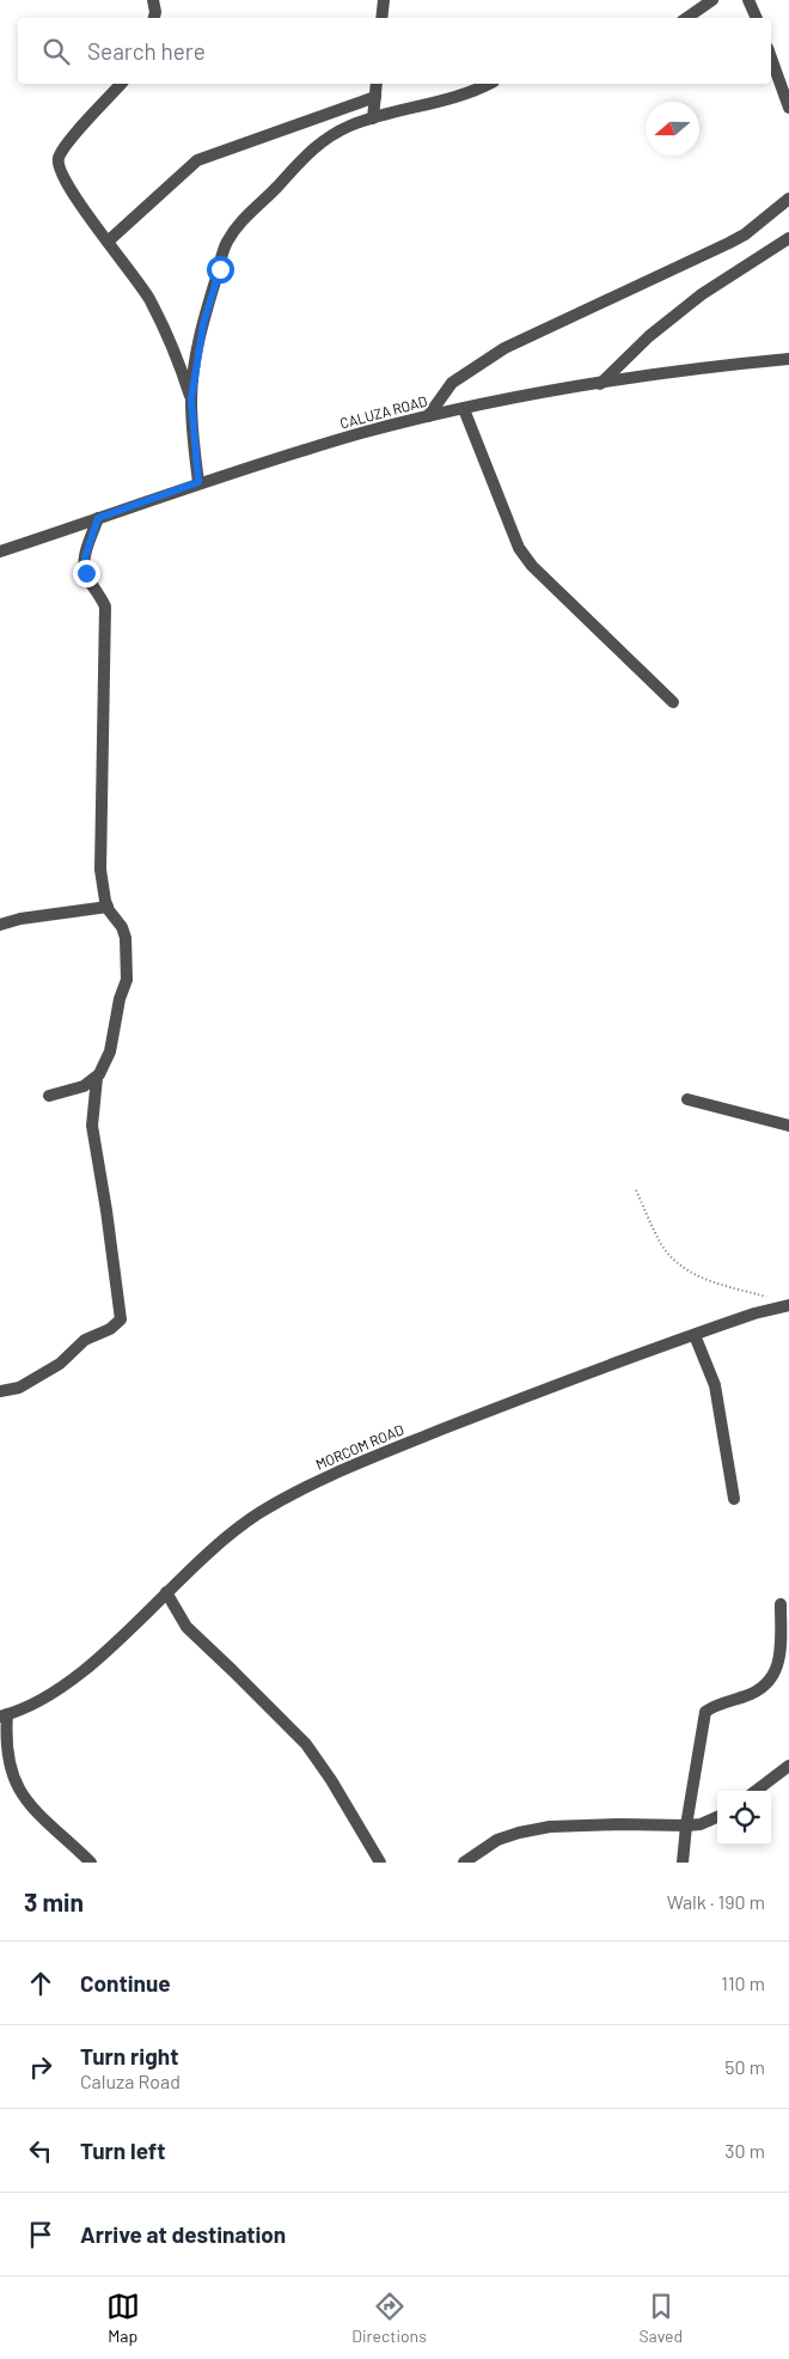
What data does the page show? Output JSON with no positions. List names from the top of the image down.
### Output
{
  "streets": {
    "street": ["CALUZA ROAD", "MORCOM ROAD"]
  },
  "north": "left",
  "page": {
    "search": "Search here",
    "heading": ["3 min", "Walk · 190 m"],
    "list": [
      ["Continue", "110 m"],
      ["Turn right", "Caluza Road", "50 m"],
      ["Turn left", "30 m"],
      "Arrive at destination"
    ],
    "nav": ["Map", "Directions", "Saved"]
  }
}
